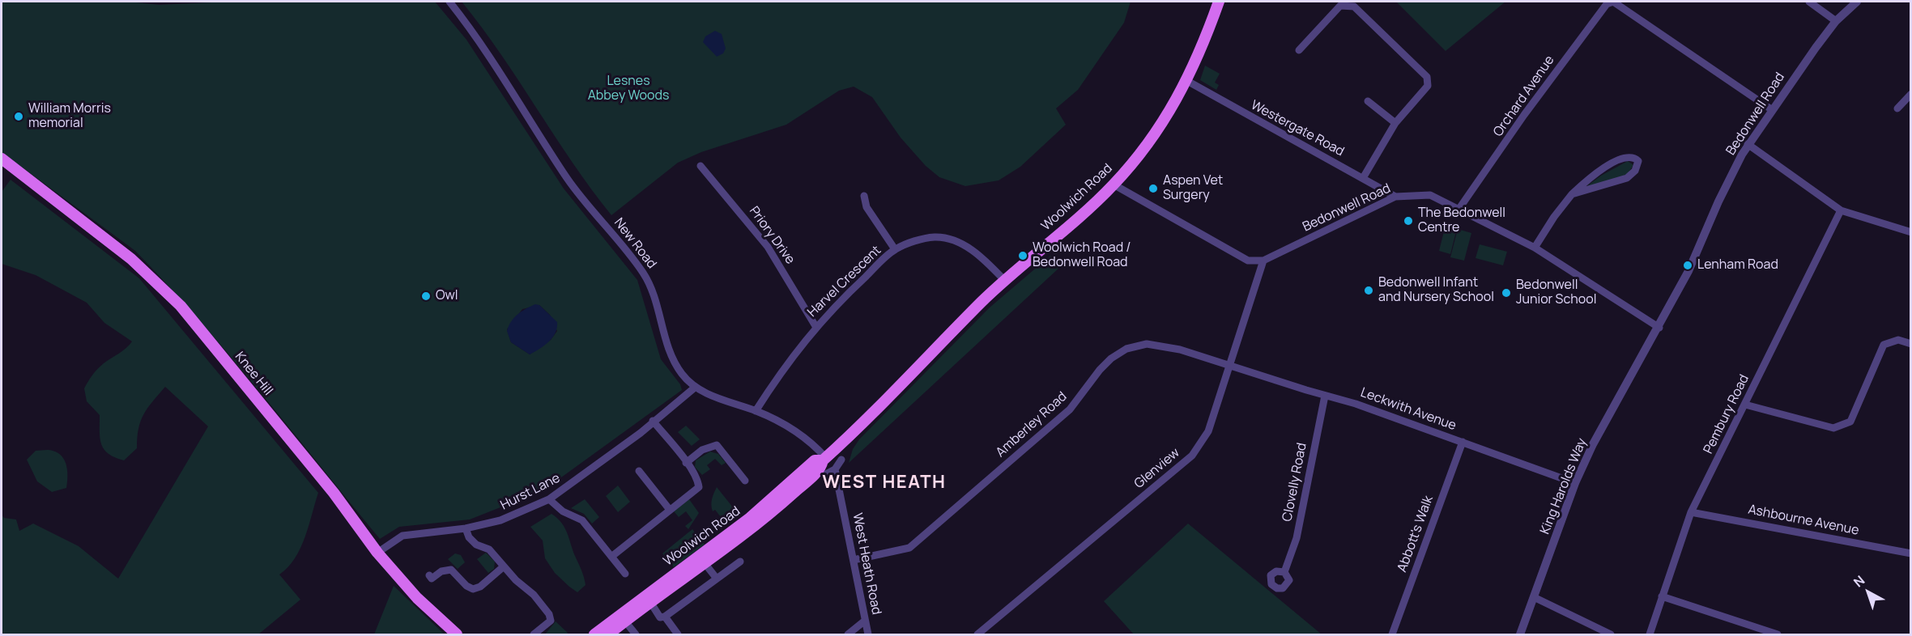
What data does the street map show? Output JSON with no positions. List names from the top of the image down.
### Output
{
  "streets": {
    "main road": ["Woolwich Road", "Knee Hill"],
    "street": [
      "Orchard Avenue",
      "Bedonwell Road",
      "Westergate Road",
      "Priory Drive",
      "New Road",
      "Harvel Crescent",
      "Leckwith Avenue",
      "Pembury Road",
      "Amberley Road",
      "Glenview",
      "Clovelly Road",
      "King Harolds Way",
      "Hurst Lane",
      "Ashbourne Avenue",
      "Abbott's Walk",
      "West Heath Road"
    ]
  },
  "crossings": [
    ["Orchard Avenue", "Bedonwell Road"],
    ["Bedonwell Road", "Westergate Road"],
    ["Bedonwell Road", "Glenview"],
    ["Bedonwell Road", "King Harolds Way"],
    ["Westergate Road", "Woolwich Road"],
    ["Woolwich Road", "New Road"],
    ["Woolwich Road", "Harvel Crescent"],
    ["Priory Drive", "Harvel Crescent"],
    ["New Road", "Harvel Crescent"],
    ["New Road", "Hurst Lane"],
    ["Knee Hill", "Hurst Lane"],
    ["Leckwith Avenue", "Amberley Road"],
    ["Leckwith Avenue", "Glenview"],
    ["Leckwith Avenue", "Clovelly Road"],
    ["Leckwith Avenue", "King Harolds Way"],
    ["Leckwith Avenue", "Abbott's Walk"],
    ["Pembury Road", "Ashbourne Avenue"],
    ["Amberley Road", "Glenview"],
    ["Amberley Road", "West Heath Road"]
  ],
  "districts": ["WEST HEATH"],
  "parks": ["Lesnes Abbey Woods"],
  "places": [
    "William Morris memorial",
    "Aspen Vet Surgery",
    "The Bedonwell Centre",
    "Woolwich Road / Bedonwell Road",
    "Lenham Road",
    "Bedonwell Infant and Nursery School",
    "Bedonwell Junior School",
    "Owl"
  ],
  "north": "top left"
}
